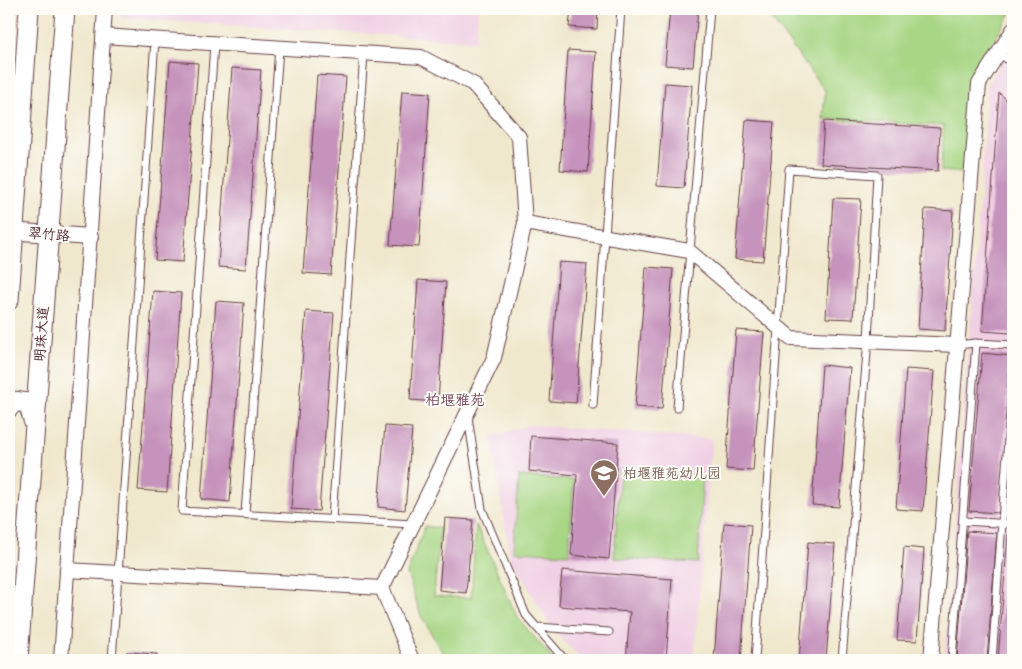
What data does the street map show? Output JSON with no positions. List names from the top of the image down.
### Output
{
  "streets": {
    "main road": ["明珠大道"],
    "street": ["翠竹路"]
  },
  "crossings": [
    ["翠竹路", "明珠大道"]
  ],
  "districts": ["柏堰雅苑"],
  "places": {
    "school or university": ["柏堰雅苑幼儿园"]
  }
}
